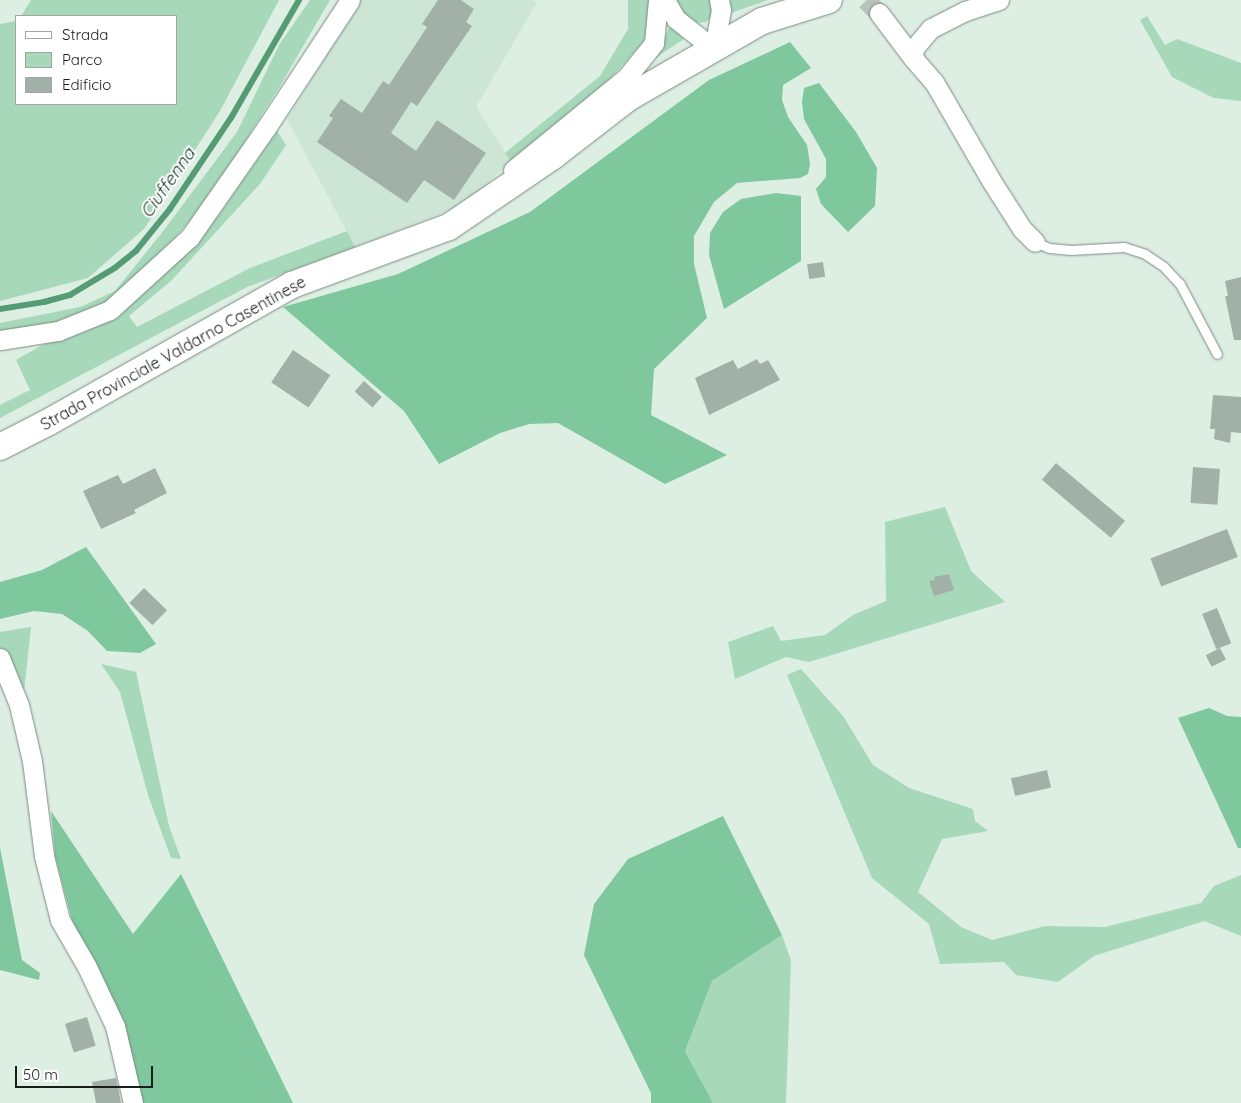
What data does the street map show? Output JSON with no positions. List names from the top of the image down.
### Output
{
  "streets": {
    "main road": ["Strada Provinciale Valdarno Casentinese"]
  },
  "water": ["Ciuffenna"],
  "legend": ["Strada", "Parco", "Edificio"],
  "scale_bar": "50 m"
}
